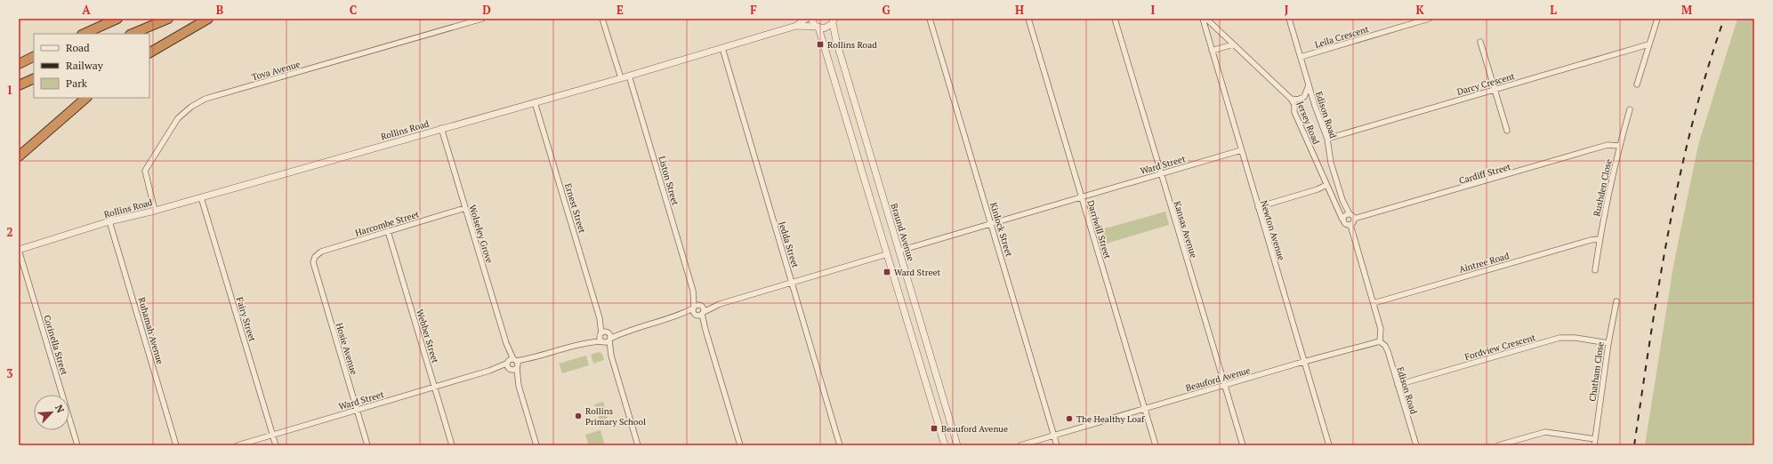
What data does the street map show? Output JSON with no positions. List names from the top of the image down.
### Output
{
  "streets": {
    "street": [
      "Leila Crescent",
      "Tova Avenue",
      "Darcy Crescent",
      "Edison Road",
      "Jersey Road",
      "Rollins Road",
      "Ward Street",
      "Cardiff Street",
      "Liston Street",
      "Rushden Close",
      "Ernest Street",
      "Harcombe Street",
      "Kinlock Street",
      "Darriwill Street",
      "Kansas Avenue",
      "Newton Avenue",
      "Braund Avenue",
      "Wolseley Grove",
      "Jedda Street",
      "Aintree Road",
      "Fairy Street",
      "Ruhamah Avenue",
      "Webber Street",
      "Corinella Street",
      "Fordview Crescent",
      "Hosie Avenue",
      "Chatham Close",
      "Beauford Avenue"
    ]
  },
  "crossings": [
    ["Leila Crescent", "Edison Road"],
    ["Tova Avenue", "Rollins Road"],
    ["Darcy Crescent", "Edison Road"],
    ["Edison Road", "Jersey Road"],
    ["Edison Road", "Cardiff Street"],
    ["Edison Road", "Fordview Crescent"],
    ["Edison Road", "Beauford Avenue"],
    ["Jersey Road", "Cardiff Street"],
    ["Rollins Road", "Liston Street"],
    ["Rollins Road", "Ernest Street"],
    ["Rollins Road", "Braund Avenue"],
    ["Rollins Road", "Wolseley Grove"],
    ["Rollins Road", "Jedda Street"],
    ["Rollins Road", "Fairy Street"],
    ["Rollins Road", "Ruhamah Avenue"],
    ["Rollins Road", "Corinella Street"],
    ["Ward Street", "Liston Street"],
    ["Ward Street", "Ernest Street"],
    ["Ward Street", "Kinlock Street"],
    ["Ward Street", "Darriwill Street"],
    ["Ward Street", "Kansas Avenue"],
    ["Ward Street", "Newton Avenue"],
    ["Ward Street", "Braund Avenue"],
    ["Ward Street", "Wolseley Grove"],
    ["Ward Street", "Jedda Street"],
    ["Ward Street", "Fairy Street"],
    ["Ward Street", "Webber Street"],
    ["Ward Street", "Hosie Avenue"],
    ["Cardiff Street", "Rushden Close"],
    ["Rushden Close", "Aintree Road"],
    ["Harcombe Street", "Wolseley Grove"],
    ["Harcombe Street", "Webber Street"],
    ["Harcombe Street", "Hosie Avenue"],
    ["Kinlock Street", "Beauford Avenue"],
    ["Darriwill Street", "Beauford Avenue"],
    ["Kansas Avenue", "Beauford Avenue"],
    ["Newton Avenue", "Beauford Avenue"],
    ["Fordview Crescent", "Chatham Close"]
  ],
  "places": {
    "transit": ["Rollins Road", "Ward Street", "Beauford Avenue"],
    "other": ["Rollins Primary School", "The Healthy Loaf"]
  },
  "legend": ["Road", "Railway", "Park"],
  "north": "top right",
  "grid": {
    "columns": [
      "A",
      "B",
      "C",
      "D",
      "E",
      "F",
      "G",
      "H",
      "I",
      "J",
      "K",
      "L",
      "M"
    ],
    "rows": ["1", "2", "3"]
  }
}
